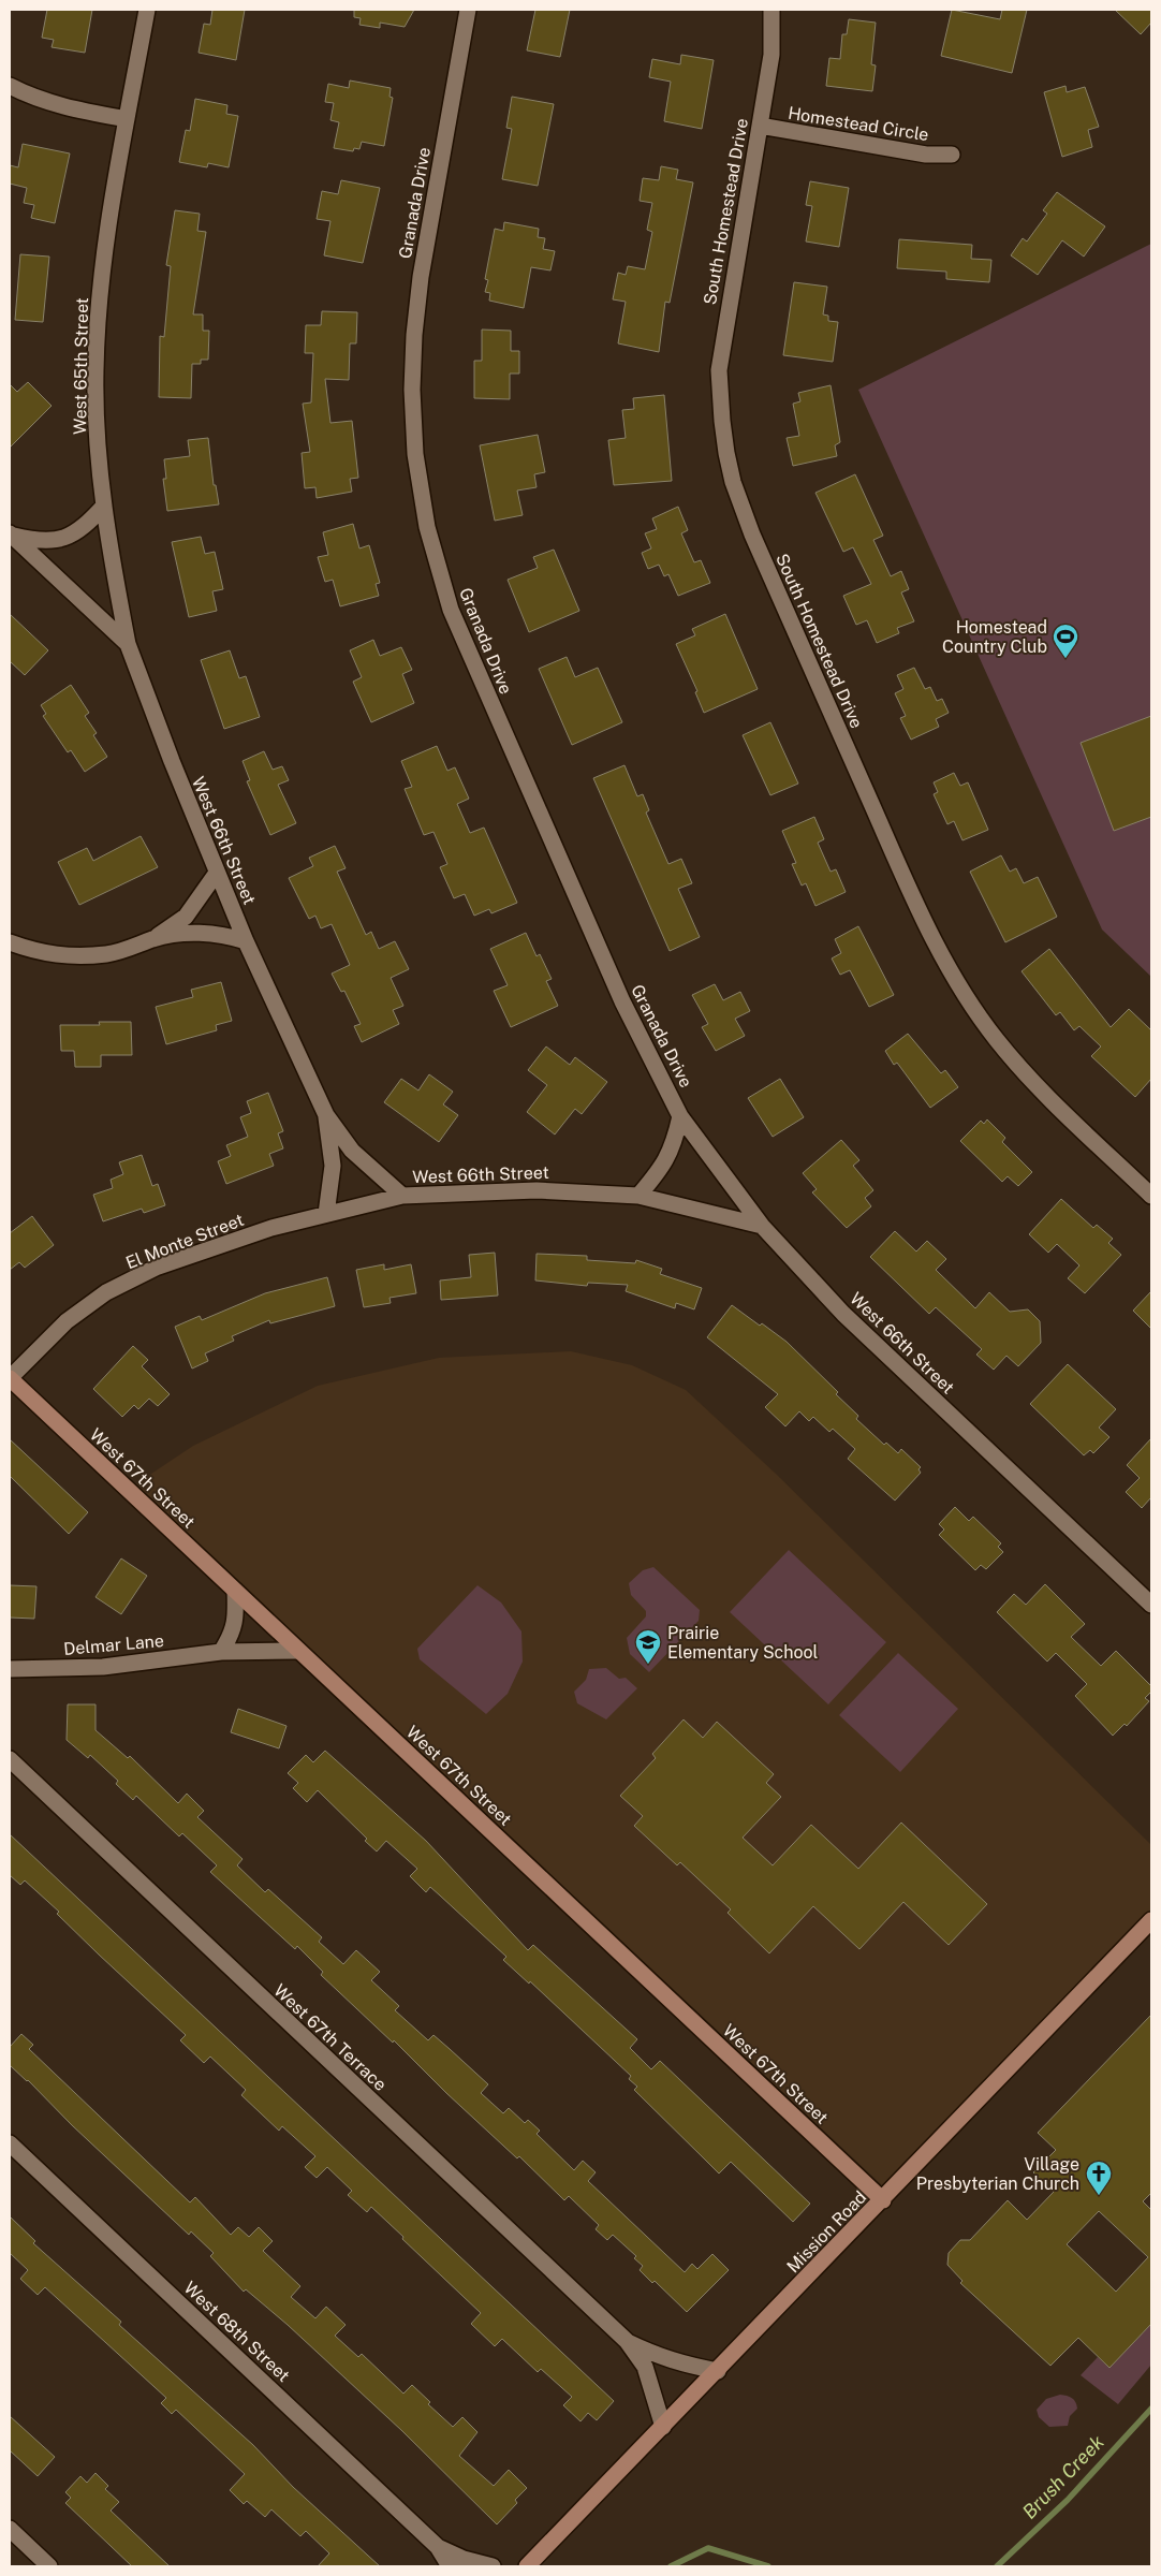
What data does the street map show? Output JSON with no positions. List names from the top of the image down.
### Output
{
  "streets": {
    "street": [
      "Homestead Circle",
      "Granada Drive",
      "South Homestead Drive",
      "West 65th Street",
      "West 66th Street",
      "El Monte Street",
      "West 67th Street",
      "Delmar Lane",
      "West 67th Terrace",
      "Mission Road",
      "West 68th Street"
    ]
  },
  "crossings": [
    ["Homestead Circle", "South Homestead Drive"],
    ["Granada Drive", "West 66th Street"],
    ["West 65th Street", "West 66th Street"],
    ["West 66th Street", "El Monte Street"],
    ["El Monte Street", "West 67th Street"],
    ["West 67th Street", "Delmar Lane"],
    ["West 67th Street", "Mission Road"],
    ["West 67th Terrace", "Mission Road"]
  ],
  "water": ["Brush Creek"],
  "places": {
    "sports": ["Homestead Country Club"],
    "school or university": ["Prairie Elementary School"],
    "church": ["Village Presbyterian Church"]
  }
}
